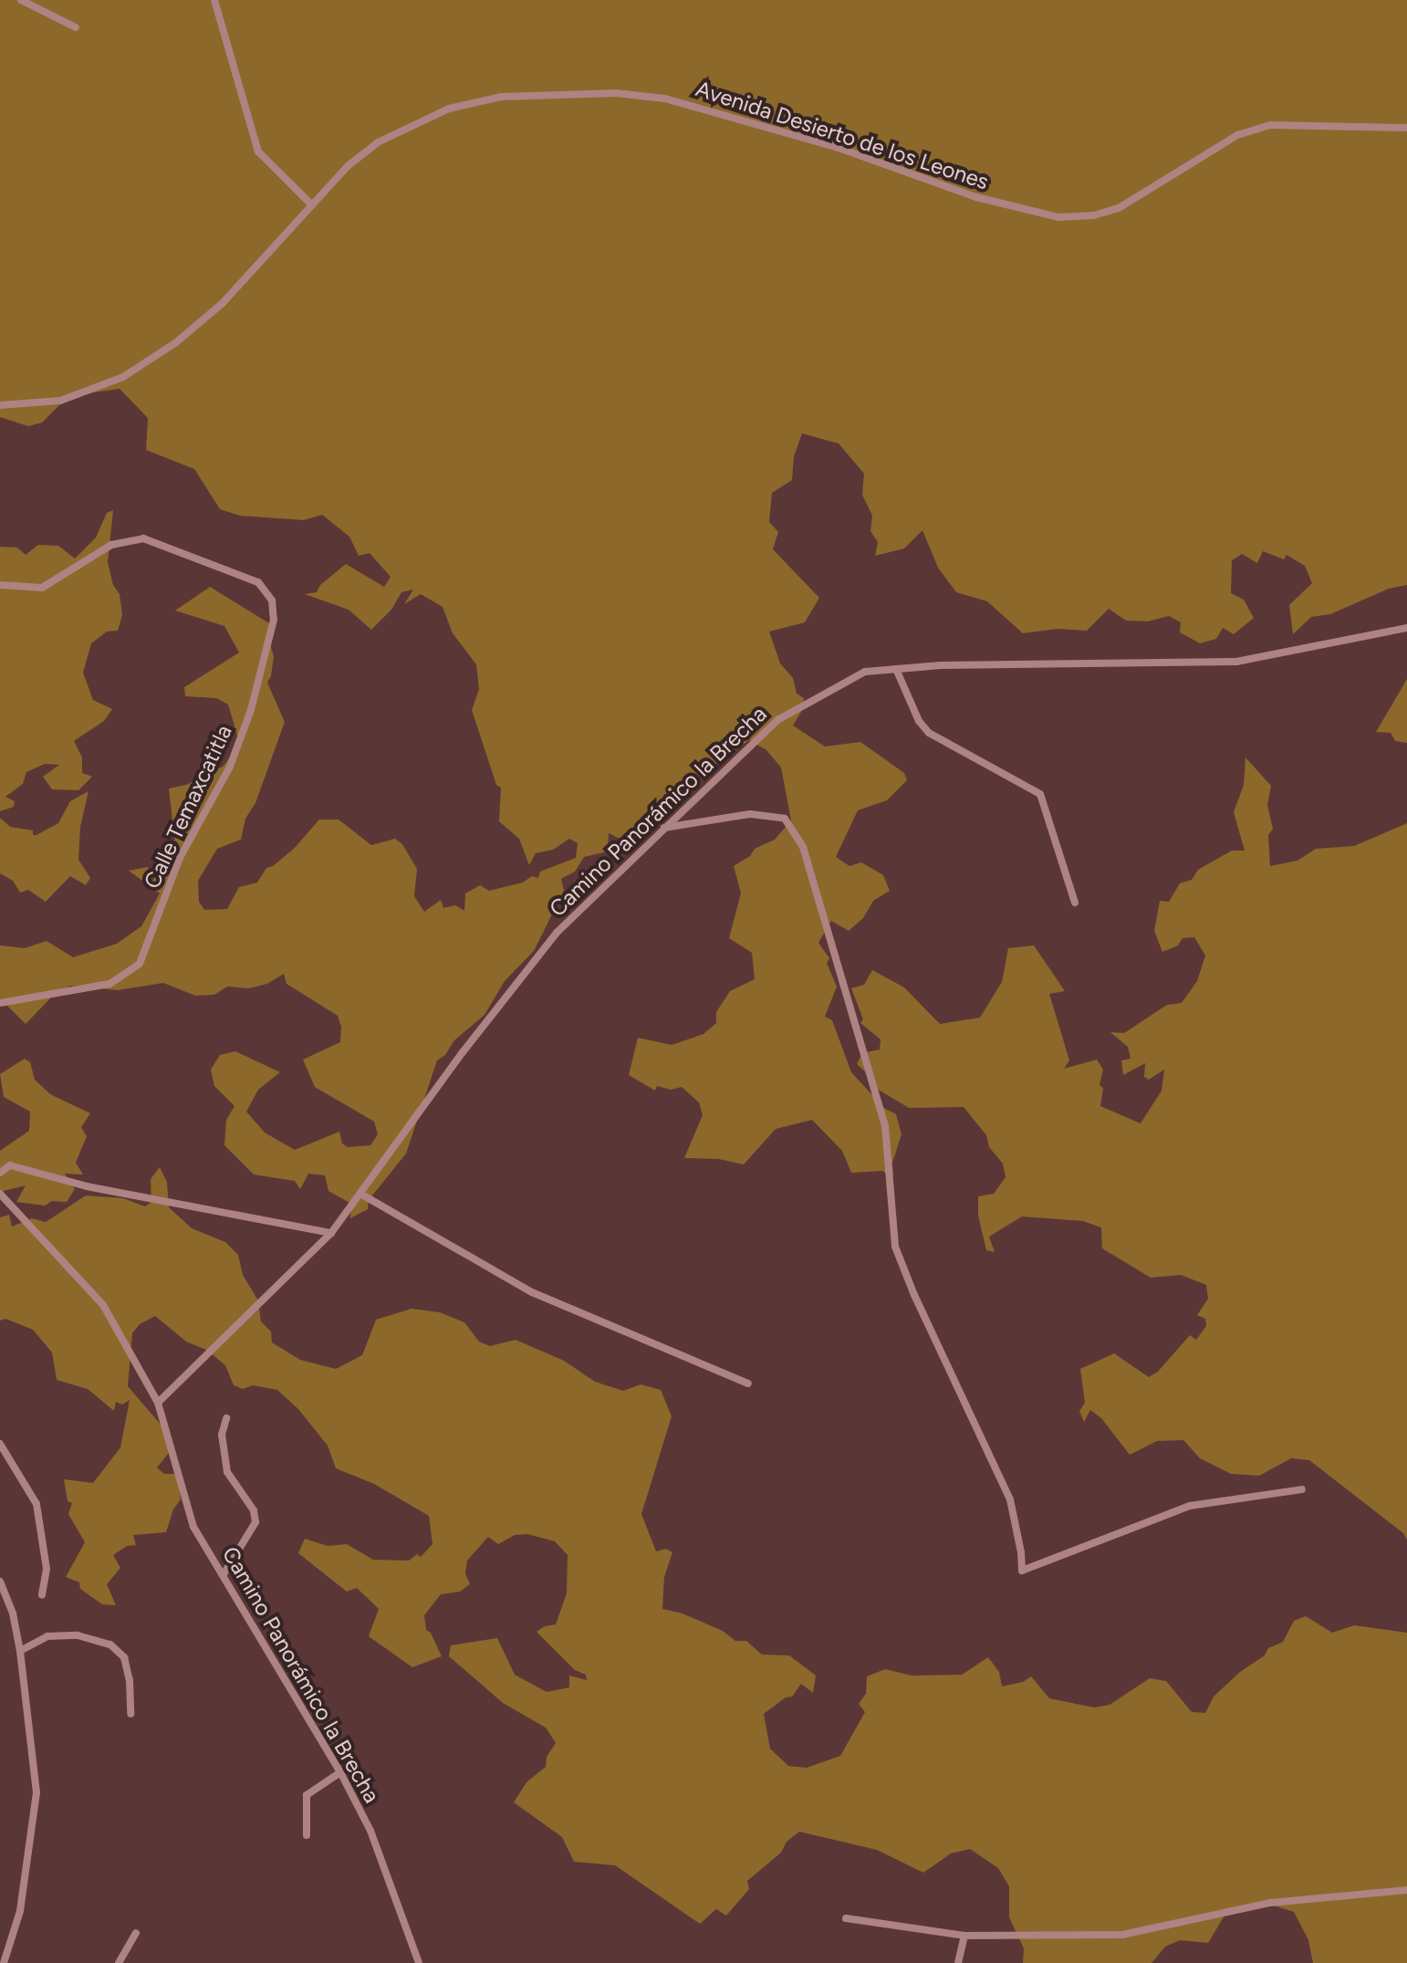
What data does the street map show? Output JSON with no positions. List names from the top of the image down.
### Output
{
  "streets": {
    "street": ["Avenida Desierto de los Leones", "Calle Temaxcatitla", "Camino Panorámico la Brecha"]
  }
}
